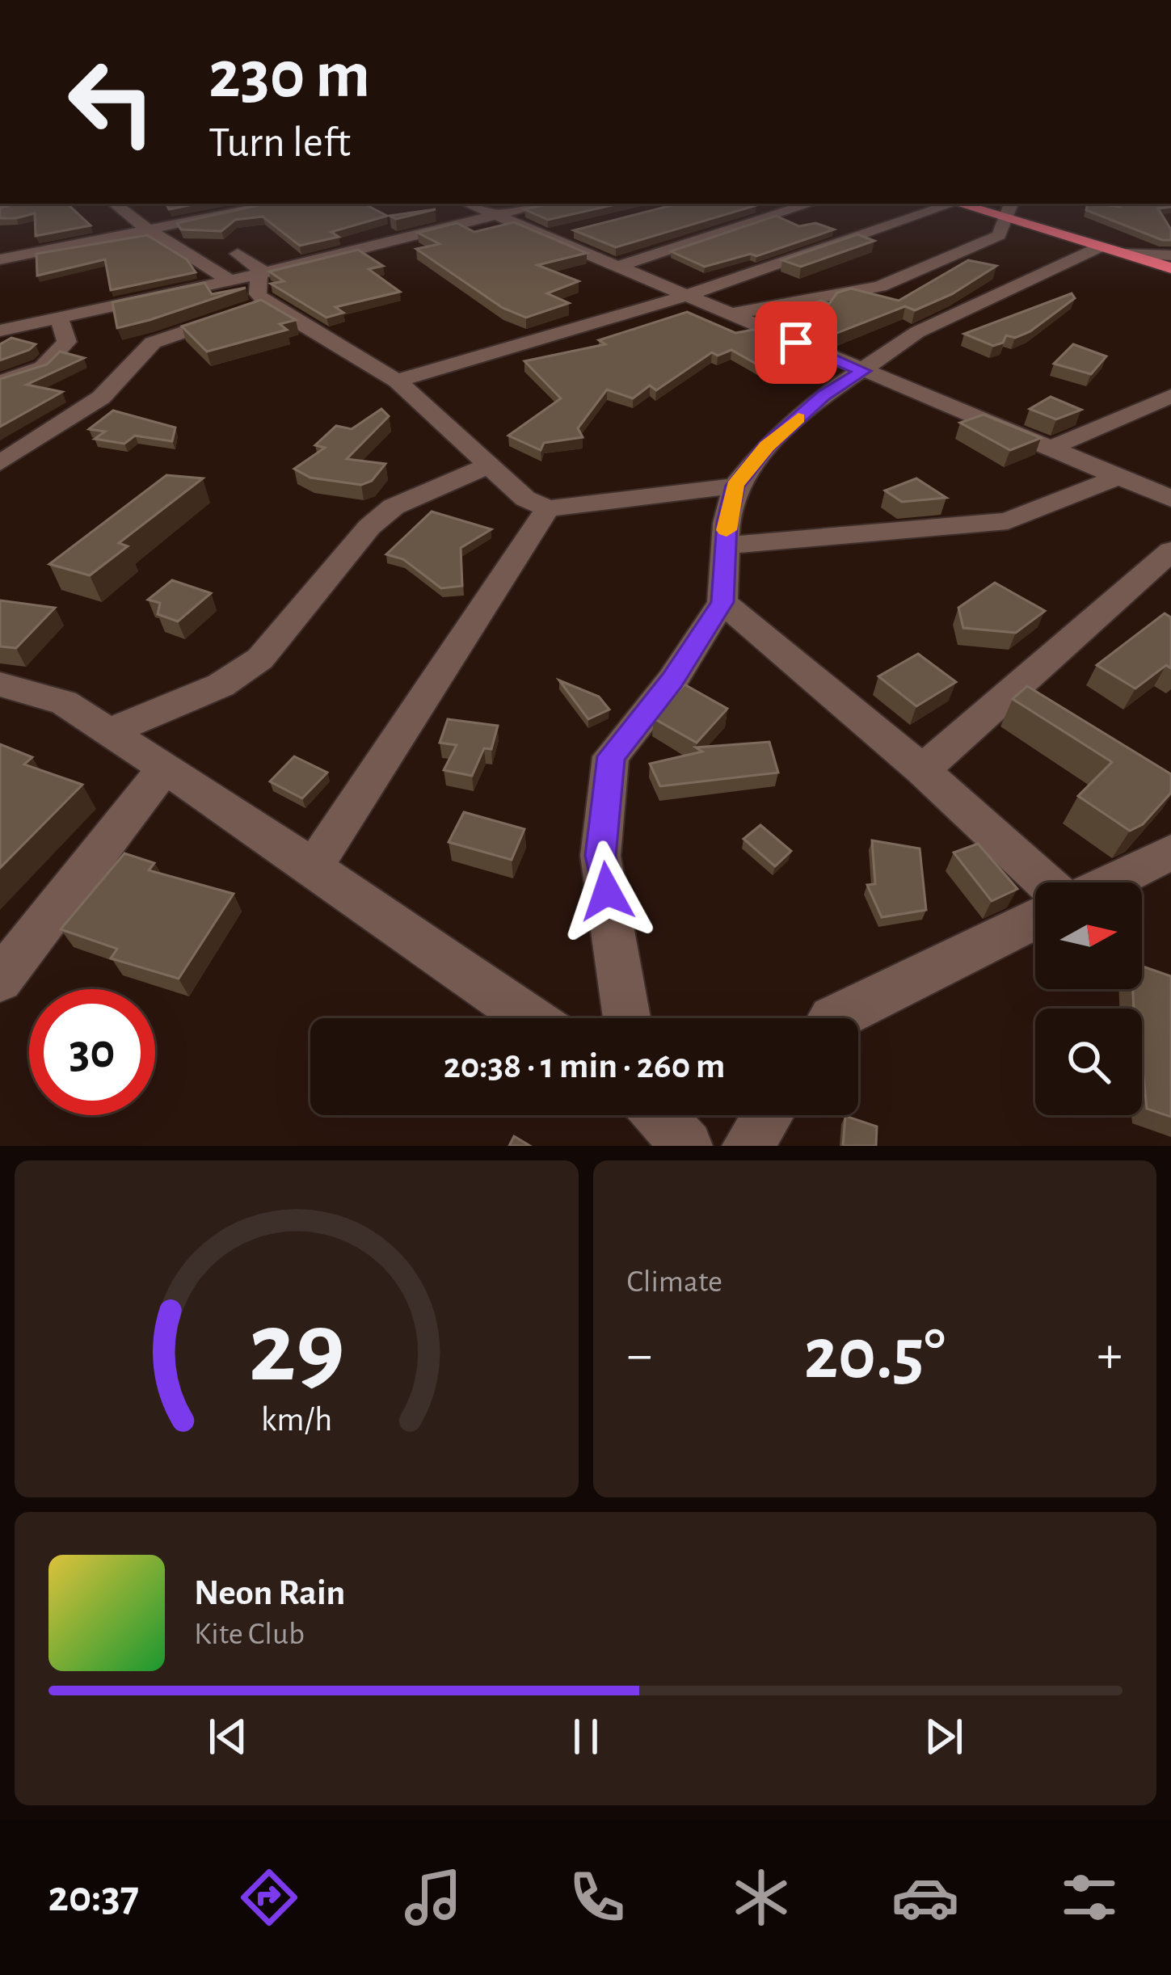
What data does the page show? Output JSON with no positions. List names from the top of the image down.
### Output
{
  "north": "right",
  "page": {
    "turn": ["230 m", "Turn left"],
    "limit": "30",
    "trip": "20:38 · 1 min · 260 m",
    "tile": "Climate",
    "heat": ["−", "20.5°", "+"],
    "song": ["Neon Rain", "Kite Club"],
    "tabs": "20:37",
    "gauge": ["29", "km/h"]
  }
}
